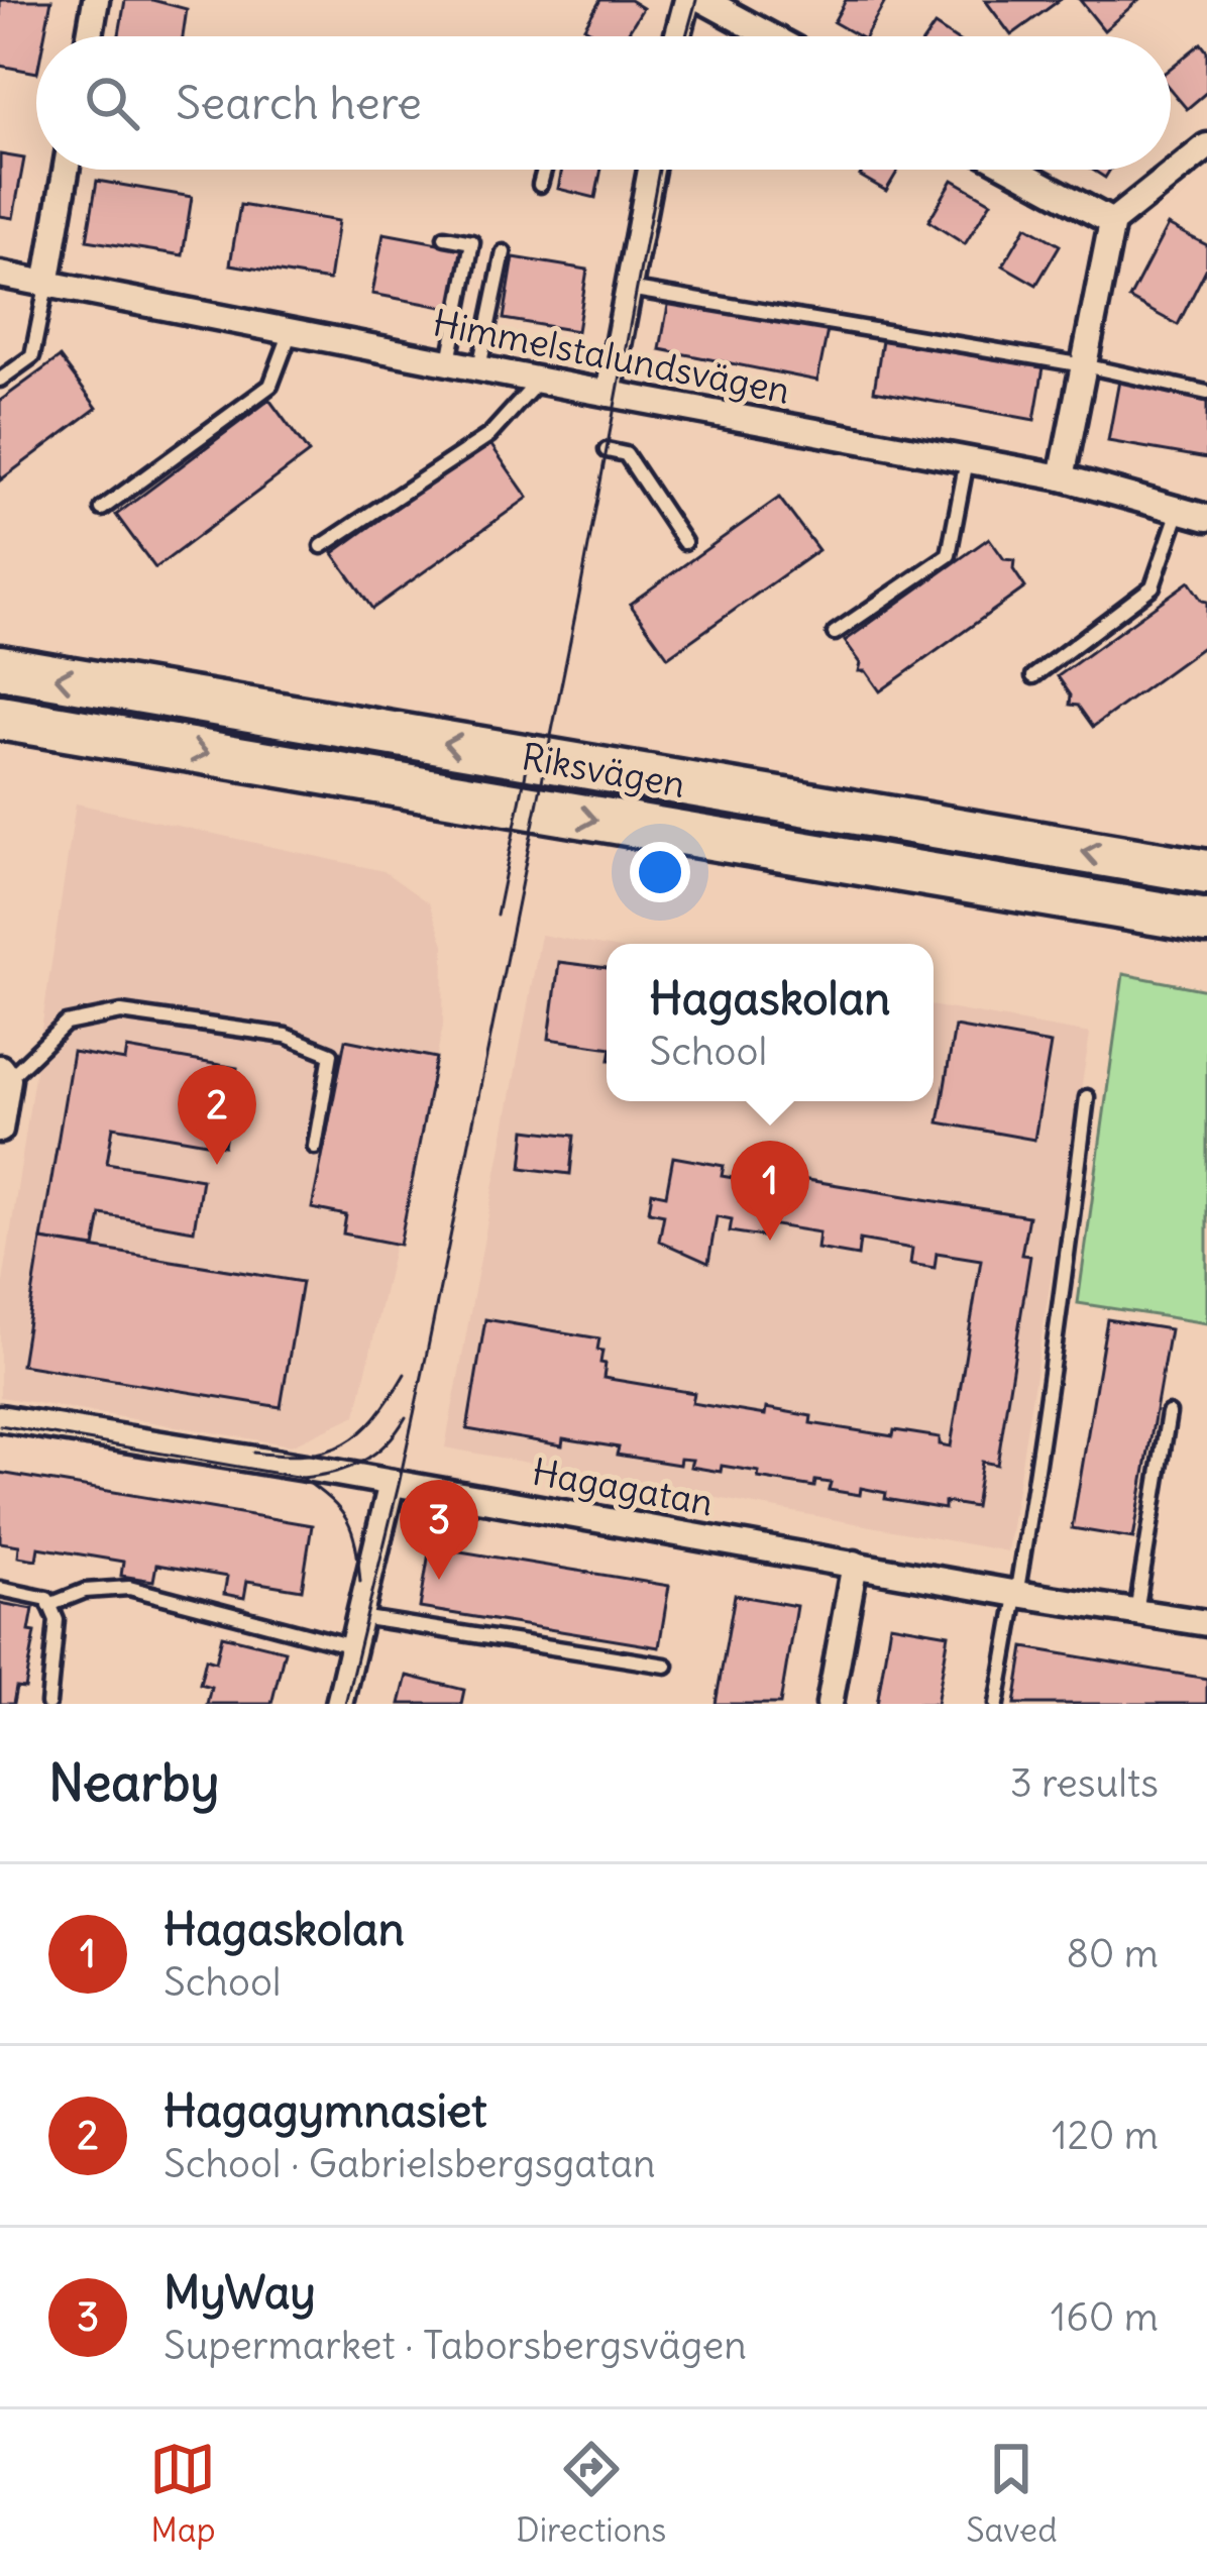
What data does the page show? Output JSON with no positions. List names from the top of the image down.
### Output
{
  "streets": {
    "highway": ["Riksvägen"],
    "street": ["Himmelstalundsvägen", "Hagagatan"]
  },
  "page": {
    "search": "Search here",
    "popup": ["Hagaskolan", "School"],
    "pins": ["2", "1", "3"],
    "heading": ["Nearby", "3 results"],
    "list": [
      {
        "mark": "1",
        "name": "Hagaskolan",
        "note": "School",
        "value": "80 m"
      },
      {
        "mark": "2",
        "name": "Hagagymnasiet",
        "note": "School · Gabrielsbergsgatan",
        "value": "120 m"
      },
      {
        "mark": "3",
        "name": "MyWay",
        "note": "Supermarket · Taborsbergsvägen",
        "value": "160 m"
      }
    ],
    "nav": ["Map", "Directions", "Saved"]
  }
}
